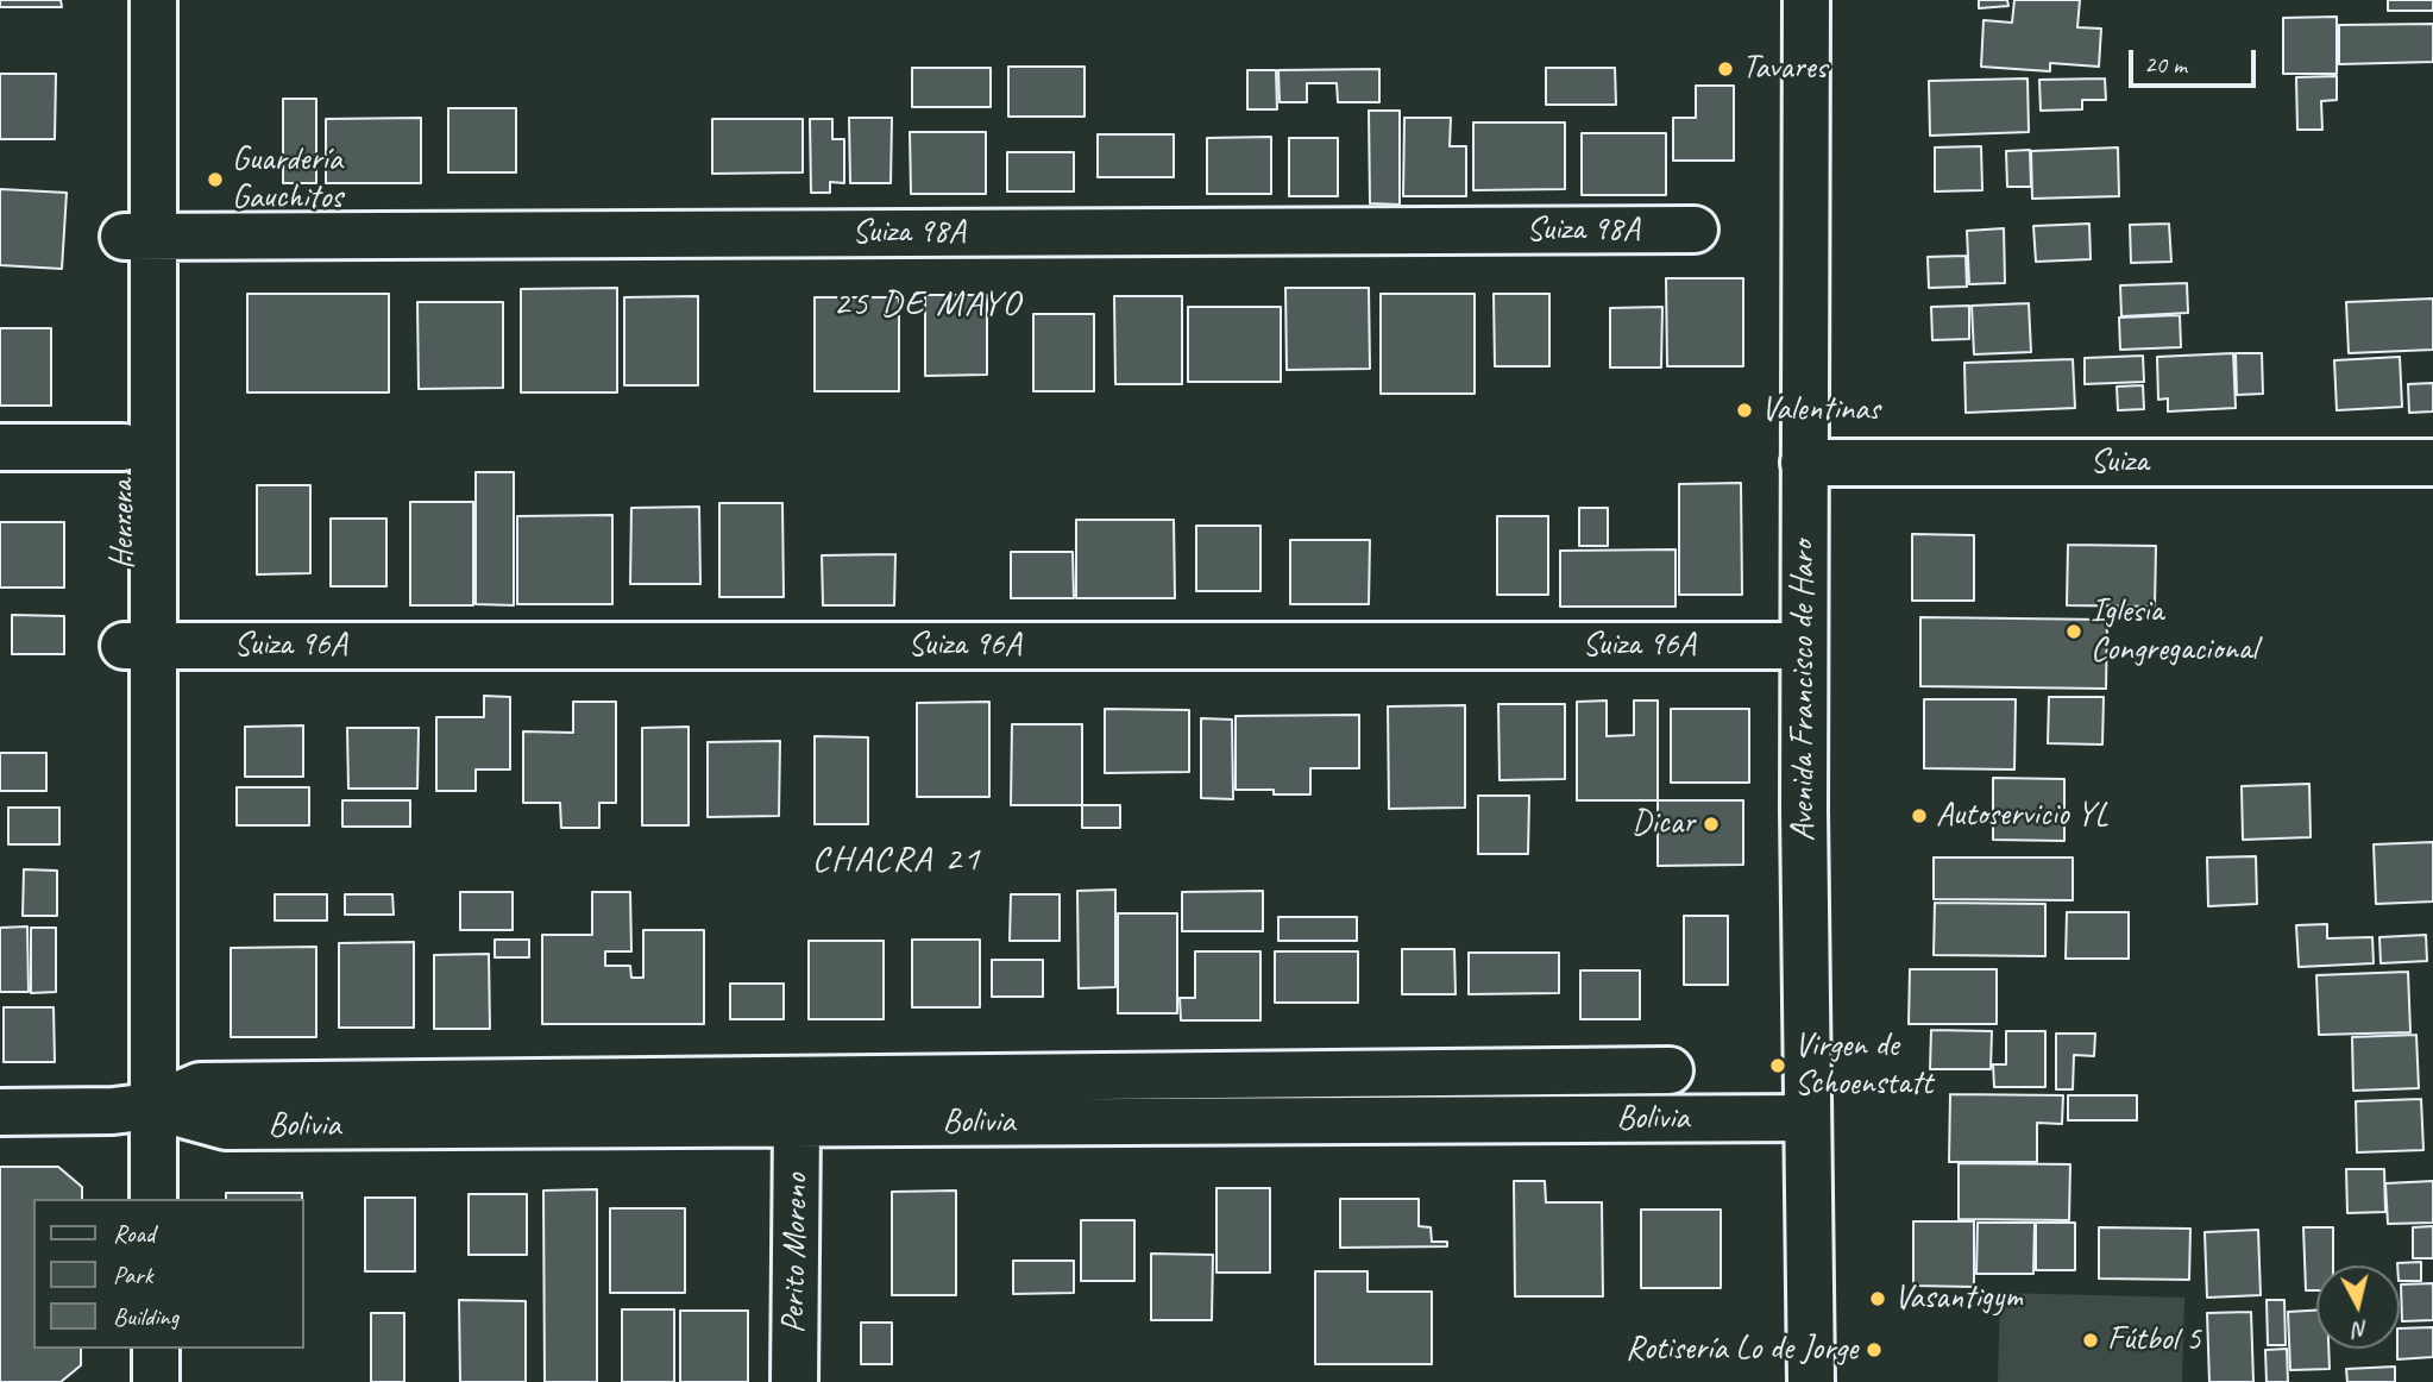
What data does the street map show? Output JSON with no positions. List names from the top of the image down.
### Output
{
  "streets": {
    "street": [
      "Suiza 98A",
      "Suiza",
      "Herrera",
      "Suiza 96A",
      "Avenida Francisco de Haro",
      "Bolivia",
      "Perito Moreno"
    ]
  },
  "crossings": [
    ["Suiza 98A", "Herrera"],
    ["Suiza", "Avenida Francisco de Haro"],
    ["Herrera", "Suiza 96A"],
    ["Herrera", "Bolivia"],
    ["Suiza 96A", "Avenida Francisco de Haro"],
    ["Avenida Francisco de Haro", "Bolivia"],
    ["Bolivia", "Perito Moreno"]
  ],
  "districts": ["25 DE MAYO", "CHACRA 21"],
  "places": [
    "Tavares",
    "Guardería Gauchitos",
    "Valentinas",
    "Iglesia Congregacional",
    "Autoservicio YL",
    "Dicar",
    "Virgen de Schoenstatt",
    "Vasantigym",
    "Fútbol 5",
    "Rotisería Lo de Jorge"
  ],
  "legend": ["Road", "Park", "Building"],
  "scale_bar": "20 m",
  "north": "bottom"
}
